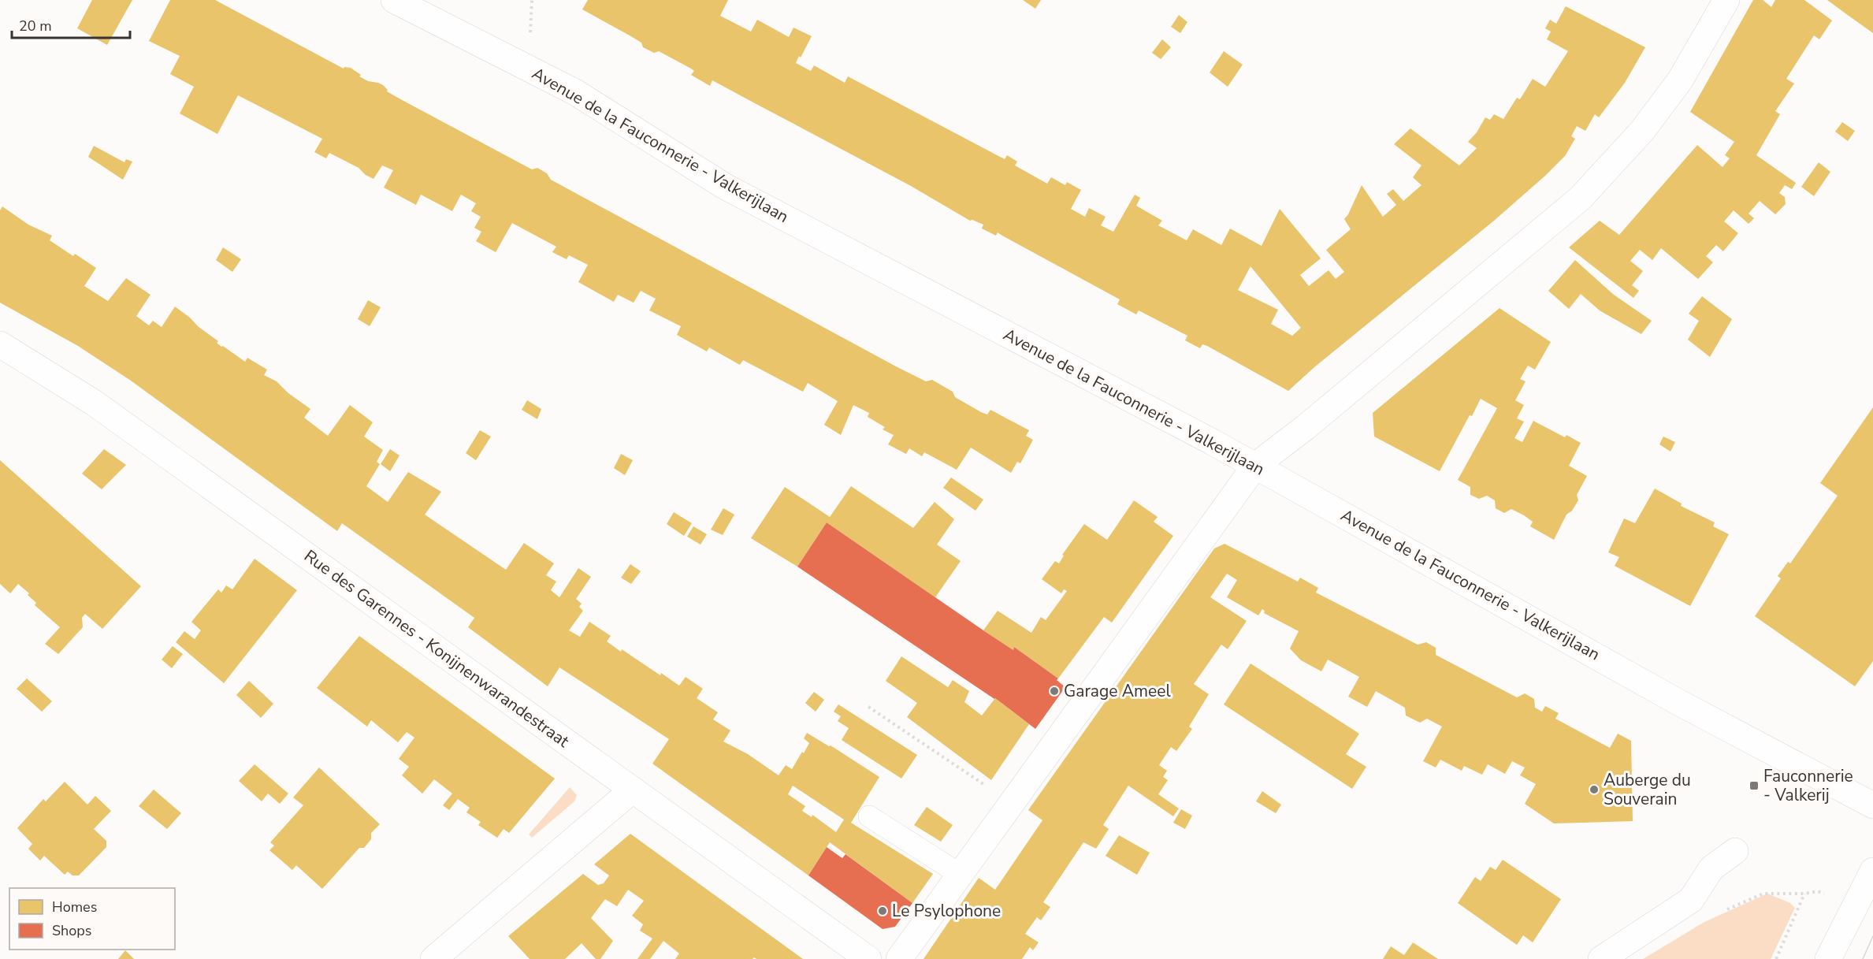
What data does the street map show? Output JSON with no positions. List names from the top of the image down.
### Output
{
  "streets": {
    "street": ["Avenue de la Fauconnerie - Valkerijlaan", "Rue des Garennes - Konijnenwarandestraat"]
  },
  "places": {
    "other": ["Garage Ameel", "Auberge du Souverain", "Le Psylophone"],
    "transit": ["Fauconnerie - Valkerij"]
  },
  "legend": ["Homes", "Shops"],
  "scale_bar": "20 m"
}
